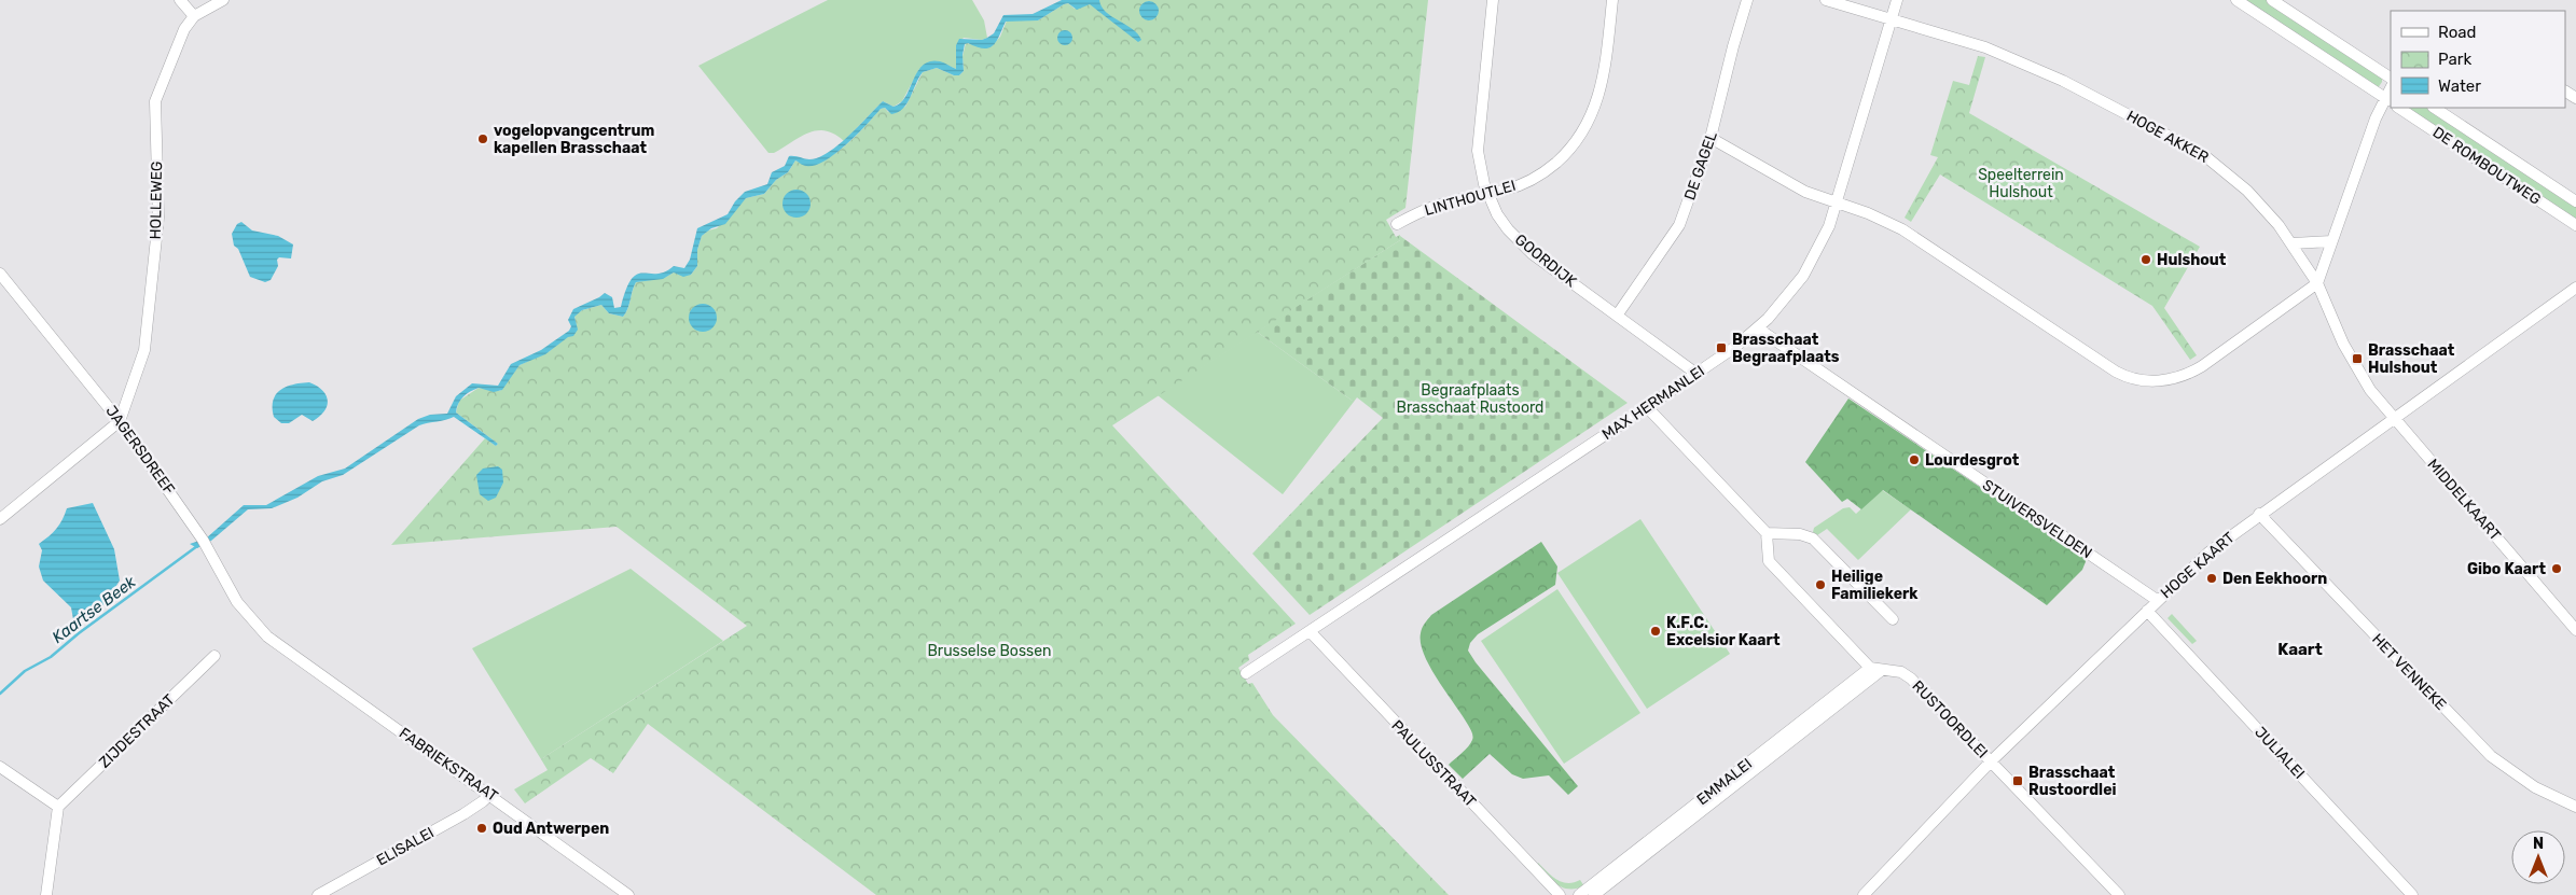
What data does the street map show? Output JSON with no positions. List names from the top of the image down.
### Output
{
  "streets": {
    "street": [
      "HOGE AKKER",
      "DE GAGEL",
      "DE ROMBOUTWEG",
      "LINTHOUTLEI",
      "HOLLEWEG",
      "GOORDIJK",
      "MAX HERMANLEI",
      "JAGERSDREEF",
      "MIDDELKAART",
      "STUIVERSVELDEN",
      "HOGE KAART",
      "HET VENNEKE",
      "RUSTOORDLEI",
      "ZIJDESTRAAT",
      "JULIALEI",
      "PAULUSSTRAAT",
      "FABRIEKSTRAAT",
      "EMMALEI",
      "ELISALEI"
    ]
  },
  "crossings": [
    ["HOGE AKKER", "MAX HERMANLEI"],
    ["HOGE AKKER", "MIDDELKAART"],
    ["HOGE AKKER", "HOGE KAART"],
    ["DE GAGEL", "GOORDIJK"],
    ["LINTHOUTLEI", "GOORDIJK"],
    ["HOLLEWEG", "JAGERSDREEF"],
    ["GOORDIJK", "MAX HERMANLEI"],
    ["MAX HERMANLEI", "STUIVERSVELDEN"],
    ["MAX HERMANLEI", "PAULUSSTRAAT"],
    ["JAGERSDREEF", "FABRIEKSTRAAT"],
    ["MIDDELKAART", "HOGE KAART"],
    ["STUIVERSVELDEN", "HOGE KAART"],
    ["HOGE KAART", "HET VENNEKE"],
    ["HOGE KAART", "RUSTOORDLEI"],
    ["HOGE KAART", "JULIALEI"],
    ["RUSTOORDLEI", "EMMALEI"],
    ["FABRIEKSTRAAT", "ELISALEI"]
  ],
  "districts": ["Kaart"],
  "water": ["Kaartse Beek"],
  "parks": ["Speelterrein Hulshout", "Begraafplaats Brasschaat Rustoord", "Brusselse Bossen"],
  "places": {
    "other": [
      "vogelopvangcentrum kapellen Brasschaat",
      "Hulshout",
      "Lourdesgrot",
      "Gibo Kaart",
      "Den Eekhoorn",
      "Heilige Familiekerk",
      "K.F.C. Excelsior Kaart",
      "Oud Antwerpen"
    ],
    "transit": ["Brasschaat Begraafplaats", "Brasschaat Hulshout", "Brasschaat Rustoordlei"]
  },
  "legend": ["Road", "Park", "Water"],
  "north": "top"
}
